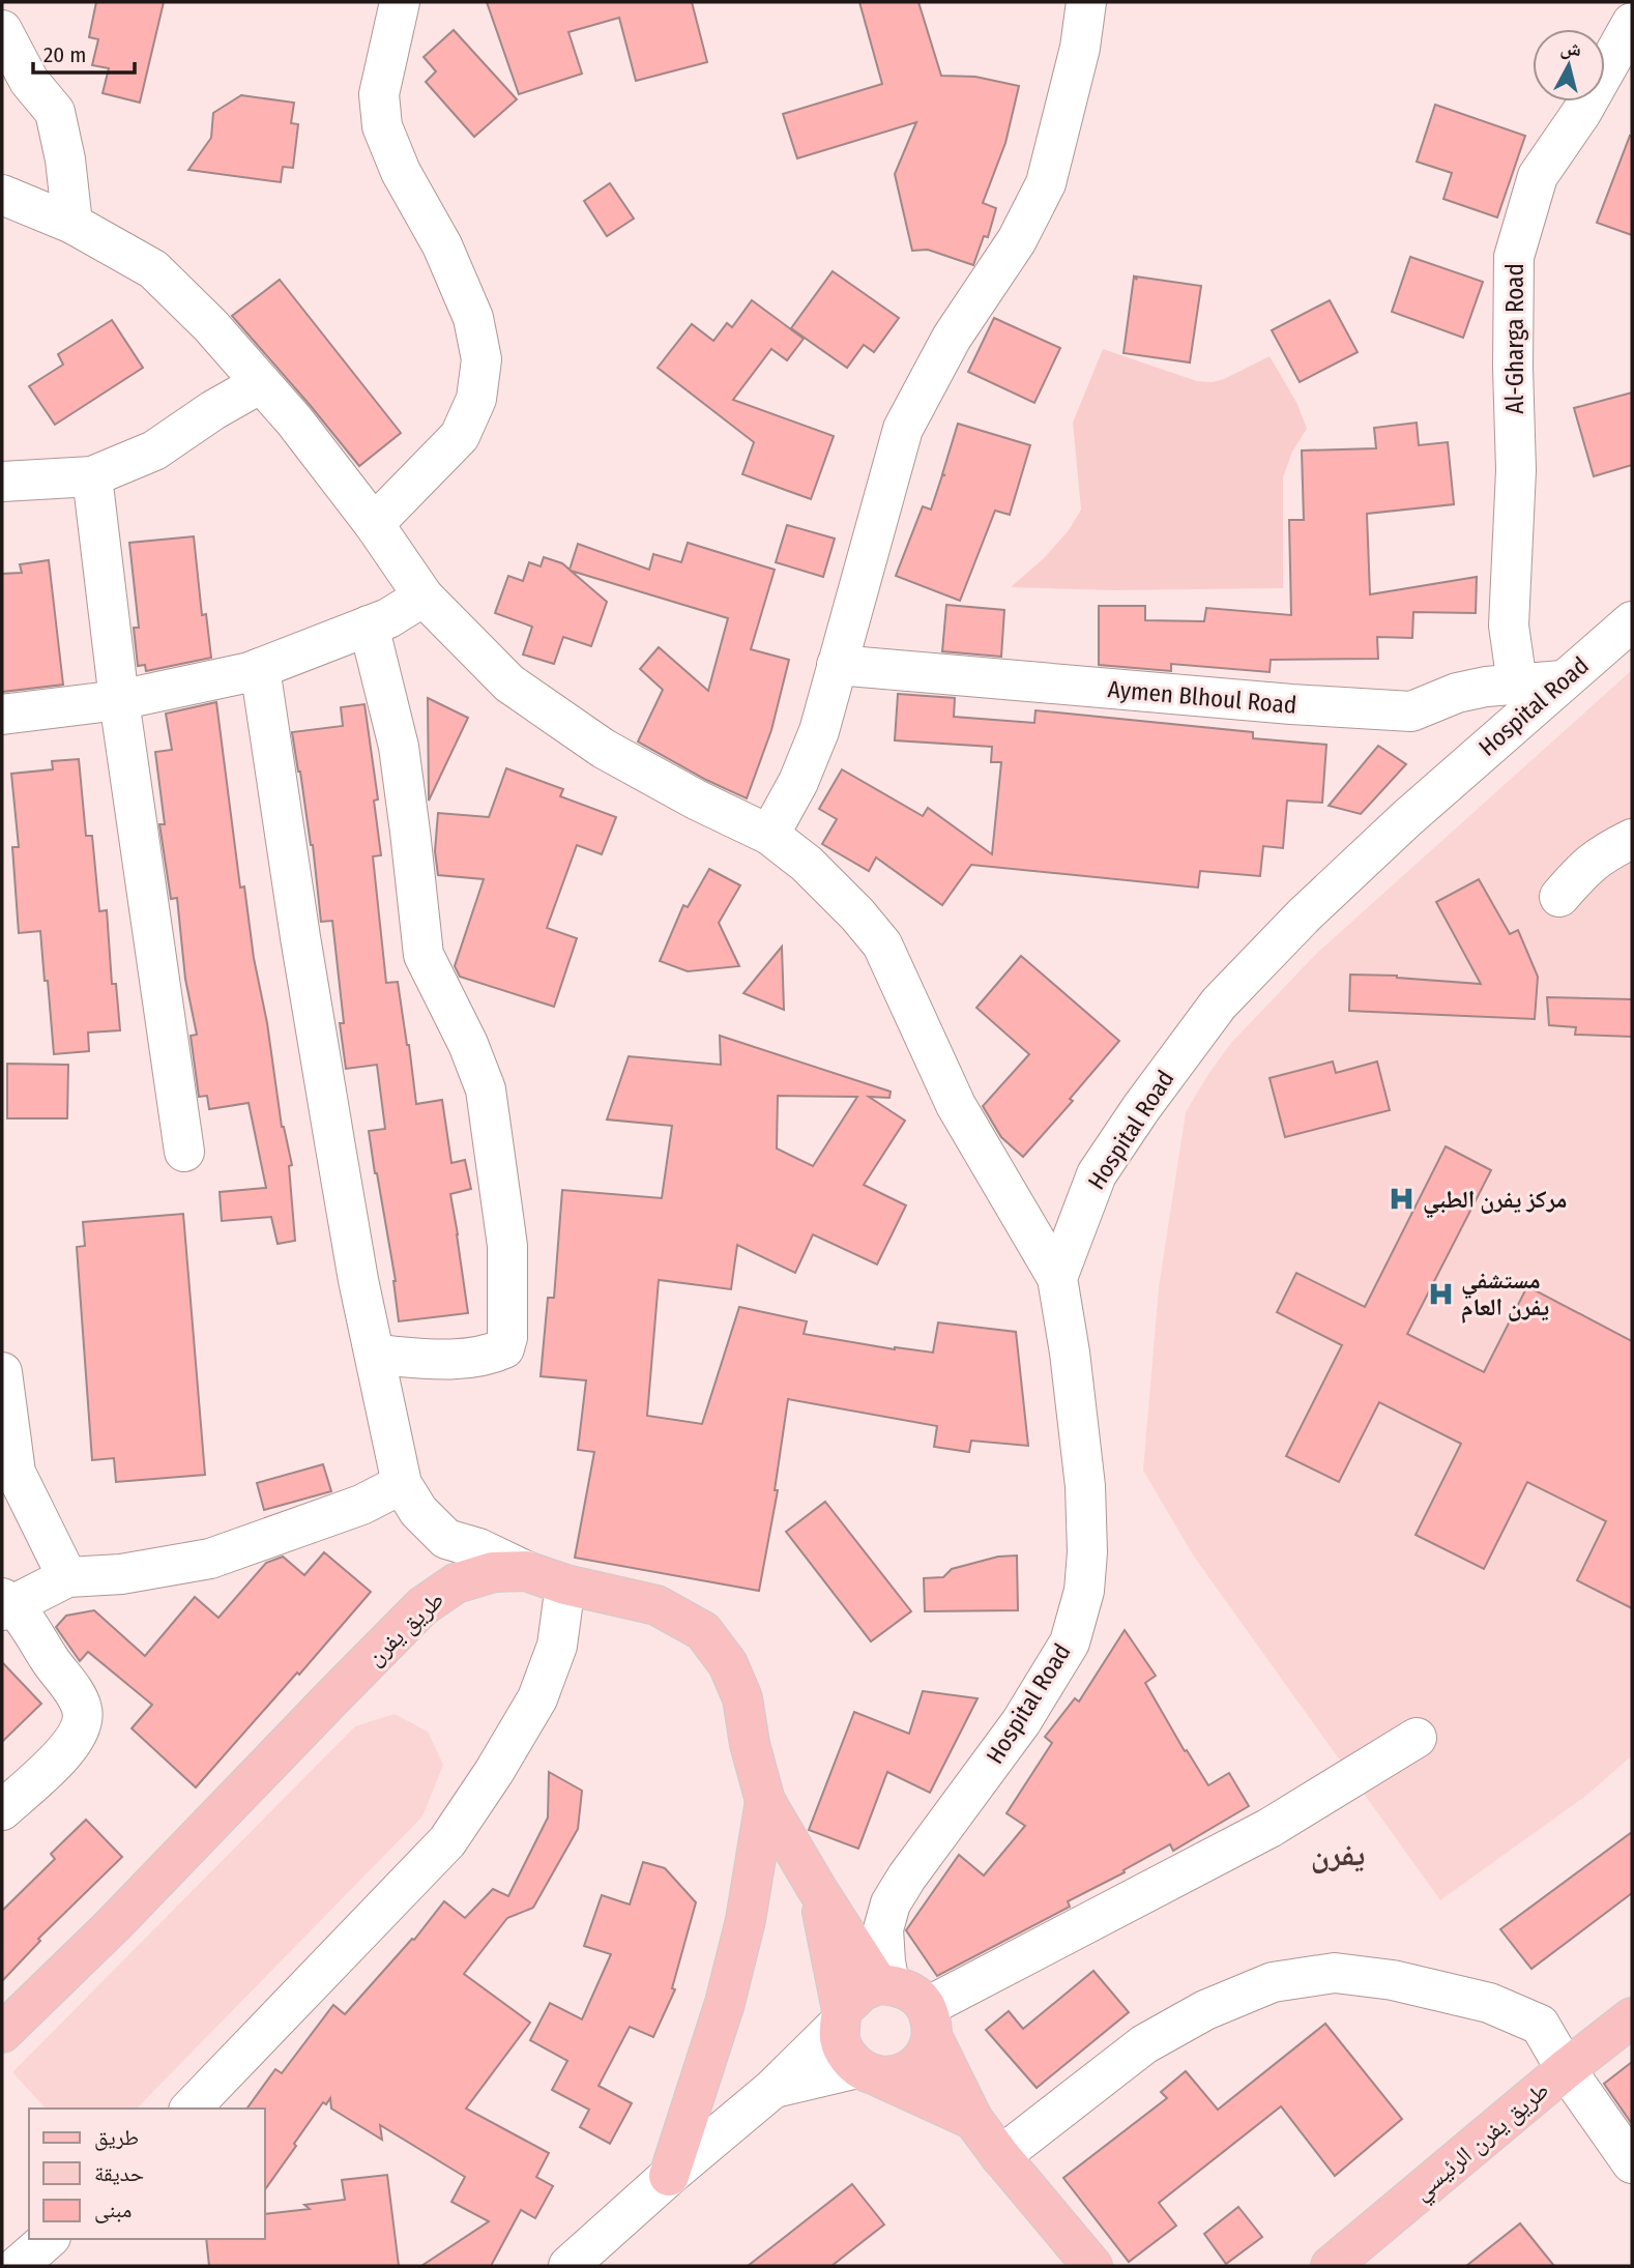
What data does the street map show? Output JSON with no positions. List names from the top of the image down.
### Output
{
  "streets": {
    "main road": ["طريق يفرن", "طريق يفرن الرئيسي"],
    "street": ["Al-Gharga Road", "Aymen Blhoul Road", "Hospital Road"]
  },
  "crossings": [
    ["Al-Gharga Road", "Aymen Blhoul Road"],
    ["Aymen Blhoul Road", "Hospital Road"],
    ["Hospital Road", "طريق يفرن"]
  ],
  "districts": ["يفرن"],
  "places": {
    "hospital": ["مركز يفرن الطبي", "مستشفي يفرن العام"]
  },
  "legend": ["طريق", "حديقة", "مبنى"],
  "scale_bar": "20 m",
  "north": "top"
}
